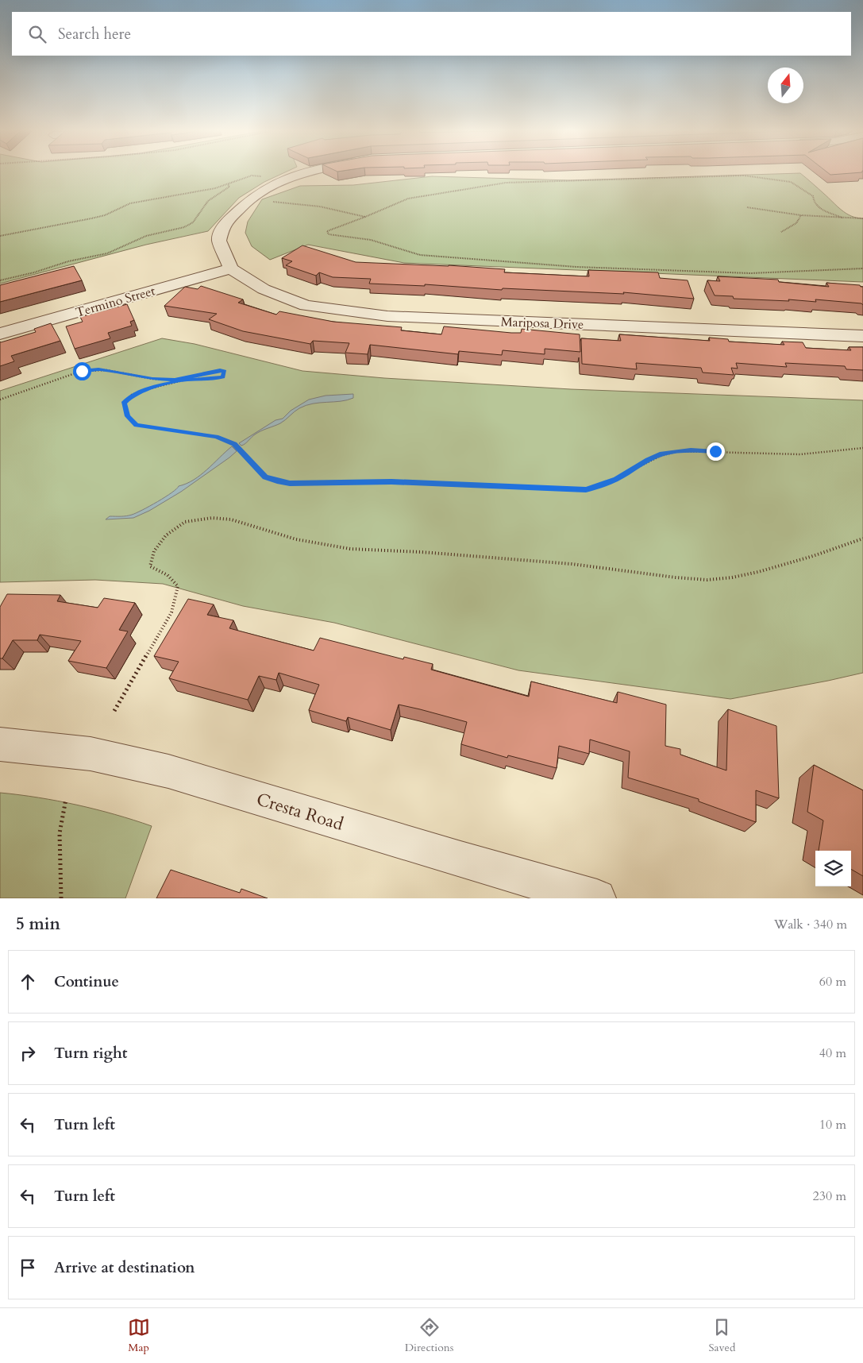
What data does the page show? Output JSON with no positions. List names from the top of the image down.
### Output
{
  "streets": {
    "street": ["Termino Street", "Mariposa Drive", "Cresta Road"]
  },
  "crossings": [
    ["Termino Street", "Mariposa Drive"]
  ],
  "north": "top",
  "page": {
    "search": "Search here",
    "heading": ["5 min", "Walk · 340 m"],
    "list": [
      ["Continue", "60 m"],
      ["Turn right", "40 m"],
      ["Turn left", "10 m"],
      ["Turn left", "230 m"],
      "Arrive at destination"
    ],
    "nav": ["Map", "Directions", "Saved"]
  }
}
